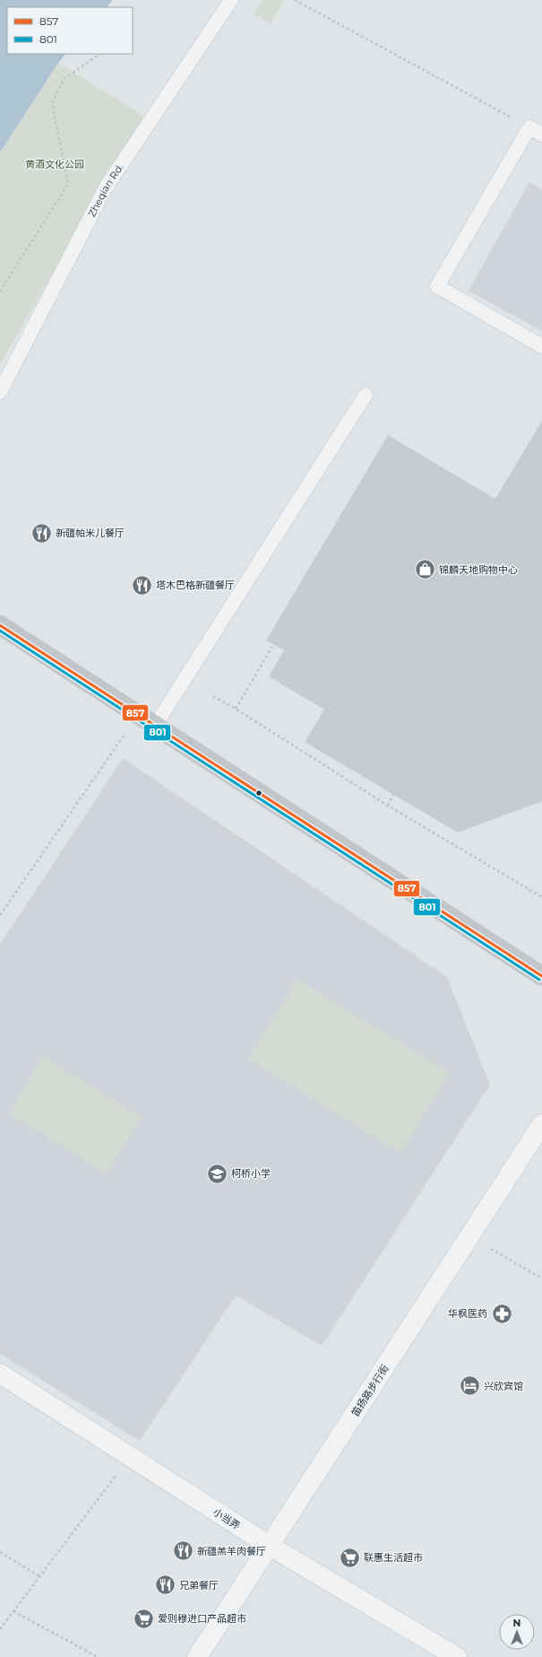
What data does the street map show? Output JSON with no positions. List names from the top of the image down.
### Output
{
  "streets": {
    "street": ["笛扬路步行街", "小当弄"],
    "lane": ["Zheqian Rd."]
  },
  "crossings": [
    ["笛扬路步行街", "小当弄"]
  ],
  "parks": ["黄酒文化公园"],
  "places": {
    "restaurant": [
      "新疆帕米儿餐厅",
      "塔木巴格新疆餐厅",
      "新疆羔羊肉餐厅",
      "兄弟餐厅"
    ],
    "shop": ["锦麟天地购物中心"],
    "school or university": ["柯桥小学"],
    "pharmacy": ["华枫医药"],
    "hotel": ["兴欣宾馆"],
    "supermarket": ["联惠生活超市", "爱则穆进口产品超市"]
  },
  "lines": ["transit line 857", "transit line 801"],
  "legend": ["857", "801"],
  "north": "top"
}
